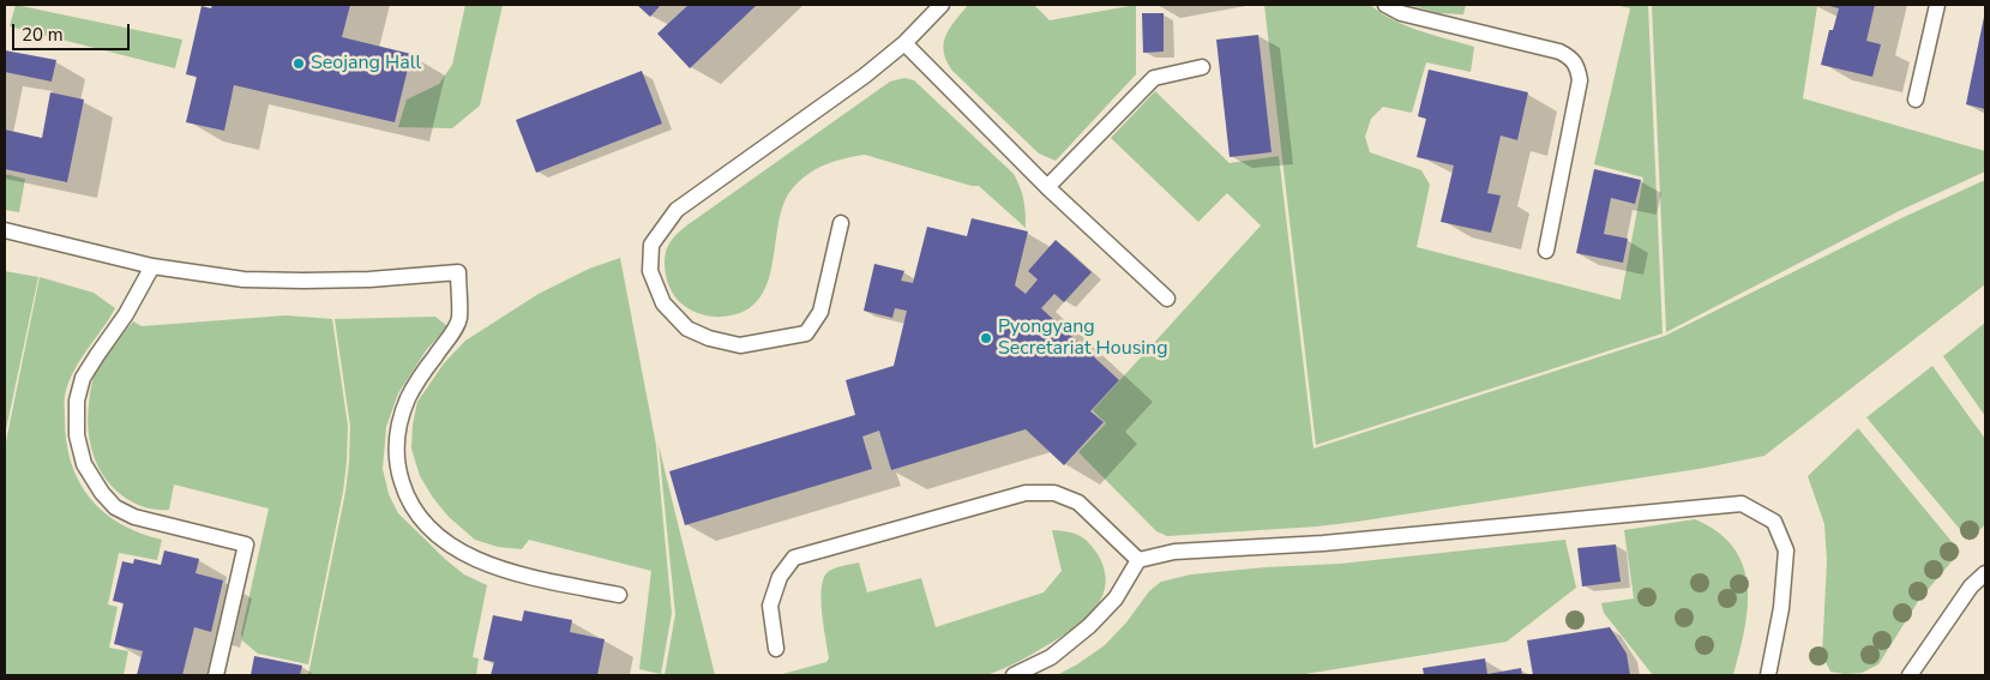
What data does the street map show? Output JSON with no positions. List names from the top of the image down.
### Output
{
  "places": ["Seojang Hall", "Pyongyang Secretariat Housing"],
  "scale_bar": "20 m"
}
